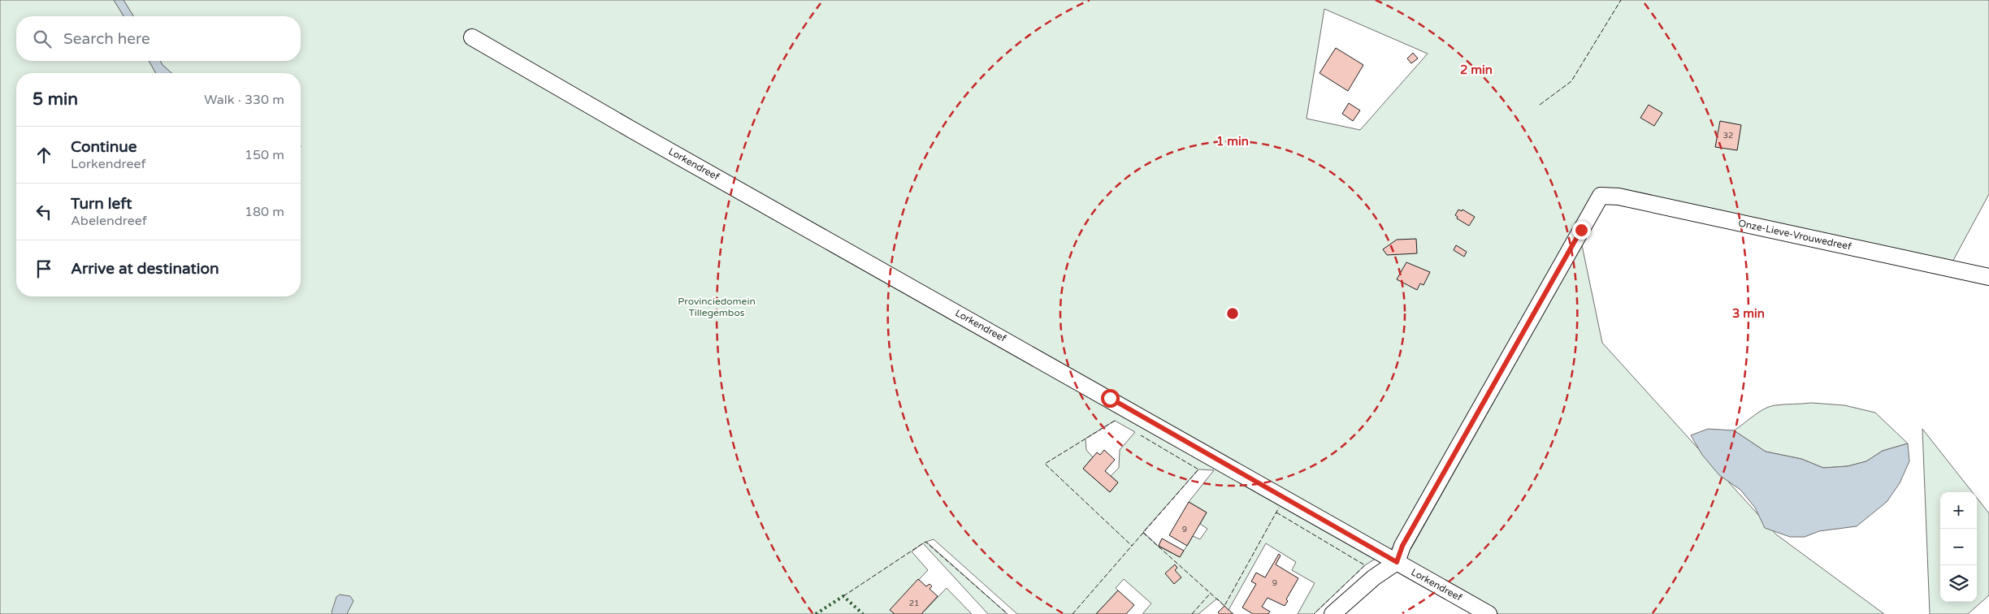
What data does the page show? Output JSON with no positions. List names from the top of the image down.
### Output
{
  "streets": {
    "street": ["Lorkendreef", "Onze-Lieve-Vrouwedreef"]
  },
  "crossings": [
    ["Lorkendreef", "Onze-Lieve-Vrouwedreef"]
  ],
  "parks": ["Provinciedomein Tillegembos"],
  "house_numbers": [
    "32",
    "9",
    "9",
    "21"
  ],
  "page": {
    "search": "Search here",
    "heading": ["5 min", "Walk · 330 m"],
    "list": [
      ["Continue", "Lorkendreef", "150 m"],
      ["Turn left", "Abelendreef", "180 m"],
      "Arrive at destination"
    ],
    "map_buttons": ["+", "−"]
  },
  "rings": ["2 min", "1 min", "3 min"]
}
